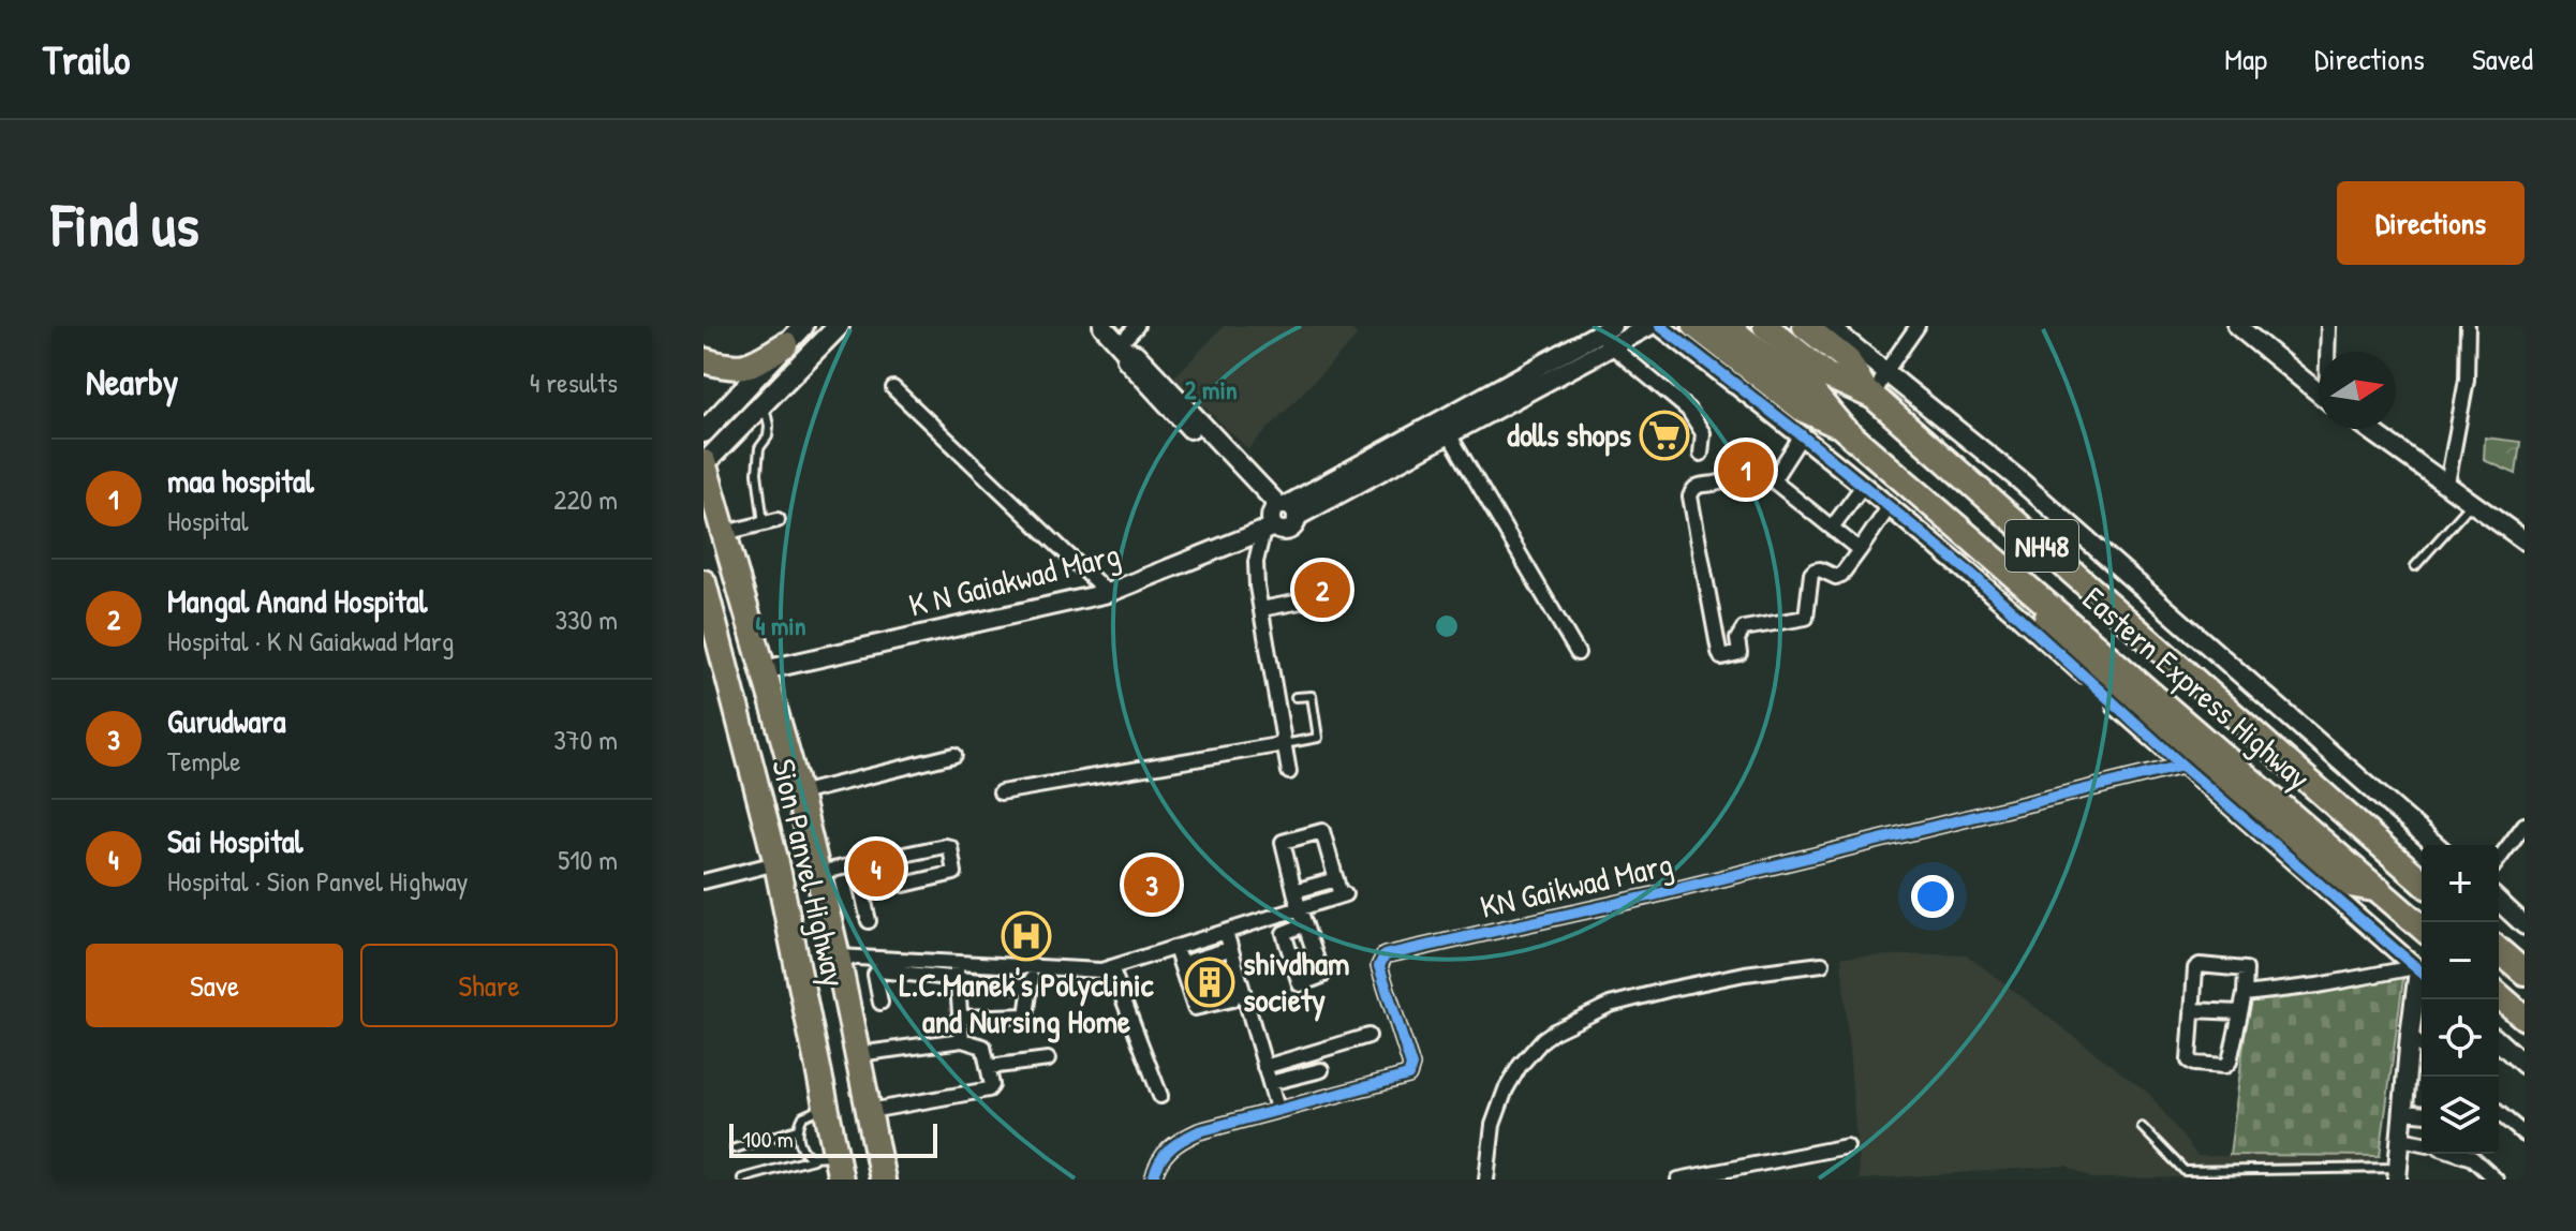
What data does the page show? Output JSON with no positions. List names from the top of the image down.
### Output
{
  "streets": {
    "highway": ["NH48", "Eastern Express Highway", "Sion Panvel Highway"],
    "street": ["K N Gaiakwad Marg", "KN Gaikwad Marg"]
  },
  "crossings": [
    ["NH48", "Eastern Express Highway"],
    ["K N Gaiakwad Marg", "Sion Panvel Highway"]
  ],
  "places": {
    "supermarket": ["dolls shops"],
    "hospital": ["L.C.Manek's Polyclinic and Nursing Home"],
    "building": ["shivdham society"]
  },
  "scale_bar": "100 m",
  "north": "right",
  "page": {
    "header": "Trailo",
    "nav": ["Map", "Directions", "Saved"],
    "buttons": [
      "Directions",
      ["Save", "Share"]
    ],
    "title": "Find us",
    "heading": ["Nearby", "4 results"],
    "list": [
      {
        "mark": "1",
        "name": "maa hospital",
        "note": "Hospital",
        "value": "220 m"
      },
      {
        "mark": "2",
        "name": "Mangal Anand Hospital",
        "note": "Hospital · K N Gaiakwad Marg",
        "value": "330 m"
      },
      {
        "mark": "3",
        "name": "Gurudwara",
        "note": "Temple",
        "value": "370 m"
      },
      {
        "mark": "4",
        "name": "Sai Hospital",
        "note": "Hospital · Sion Panvel Highway",
        "value": "510 m"
      }
    ],
    "pins": [
      "1",
      "2",
      "4",
      "3"
    ],
    "map_buttons": ["+", "−"],
    "scale": "100 m"
  },
  "rings": ["2 min", "4 min"]
}
